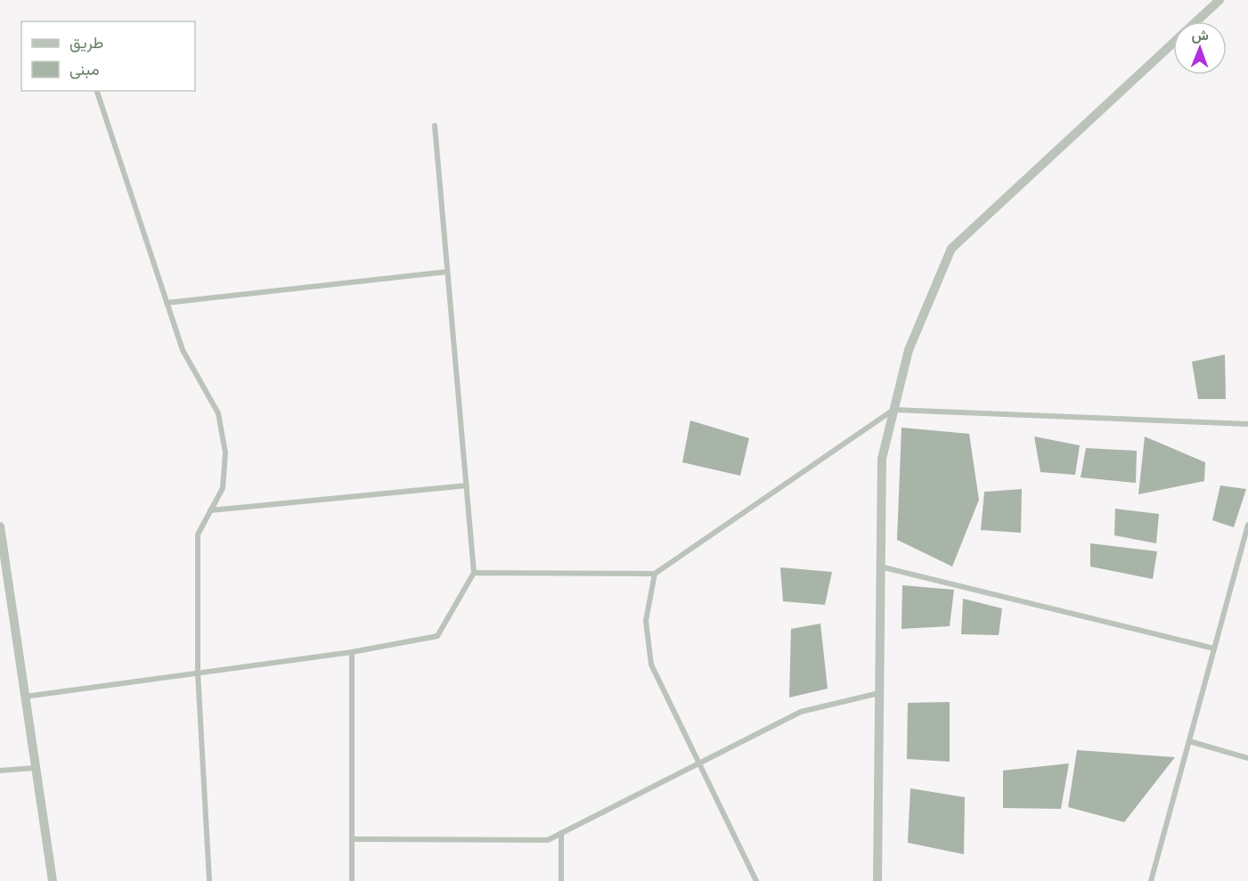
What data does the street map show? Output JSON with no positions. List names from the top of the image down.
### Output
{
  "legend": ["طريق", "مبنى"],
  "north": "top"
}
